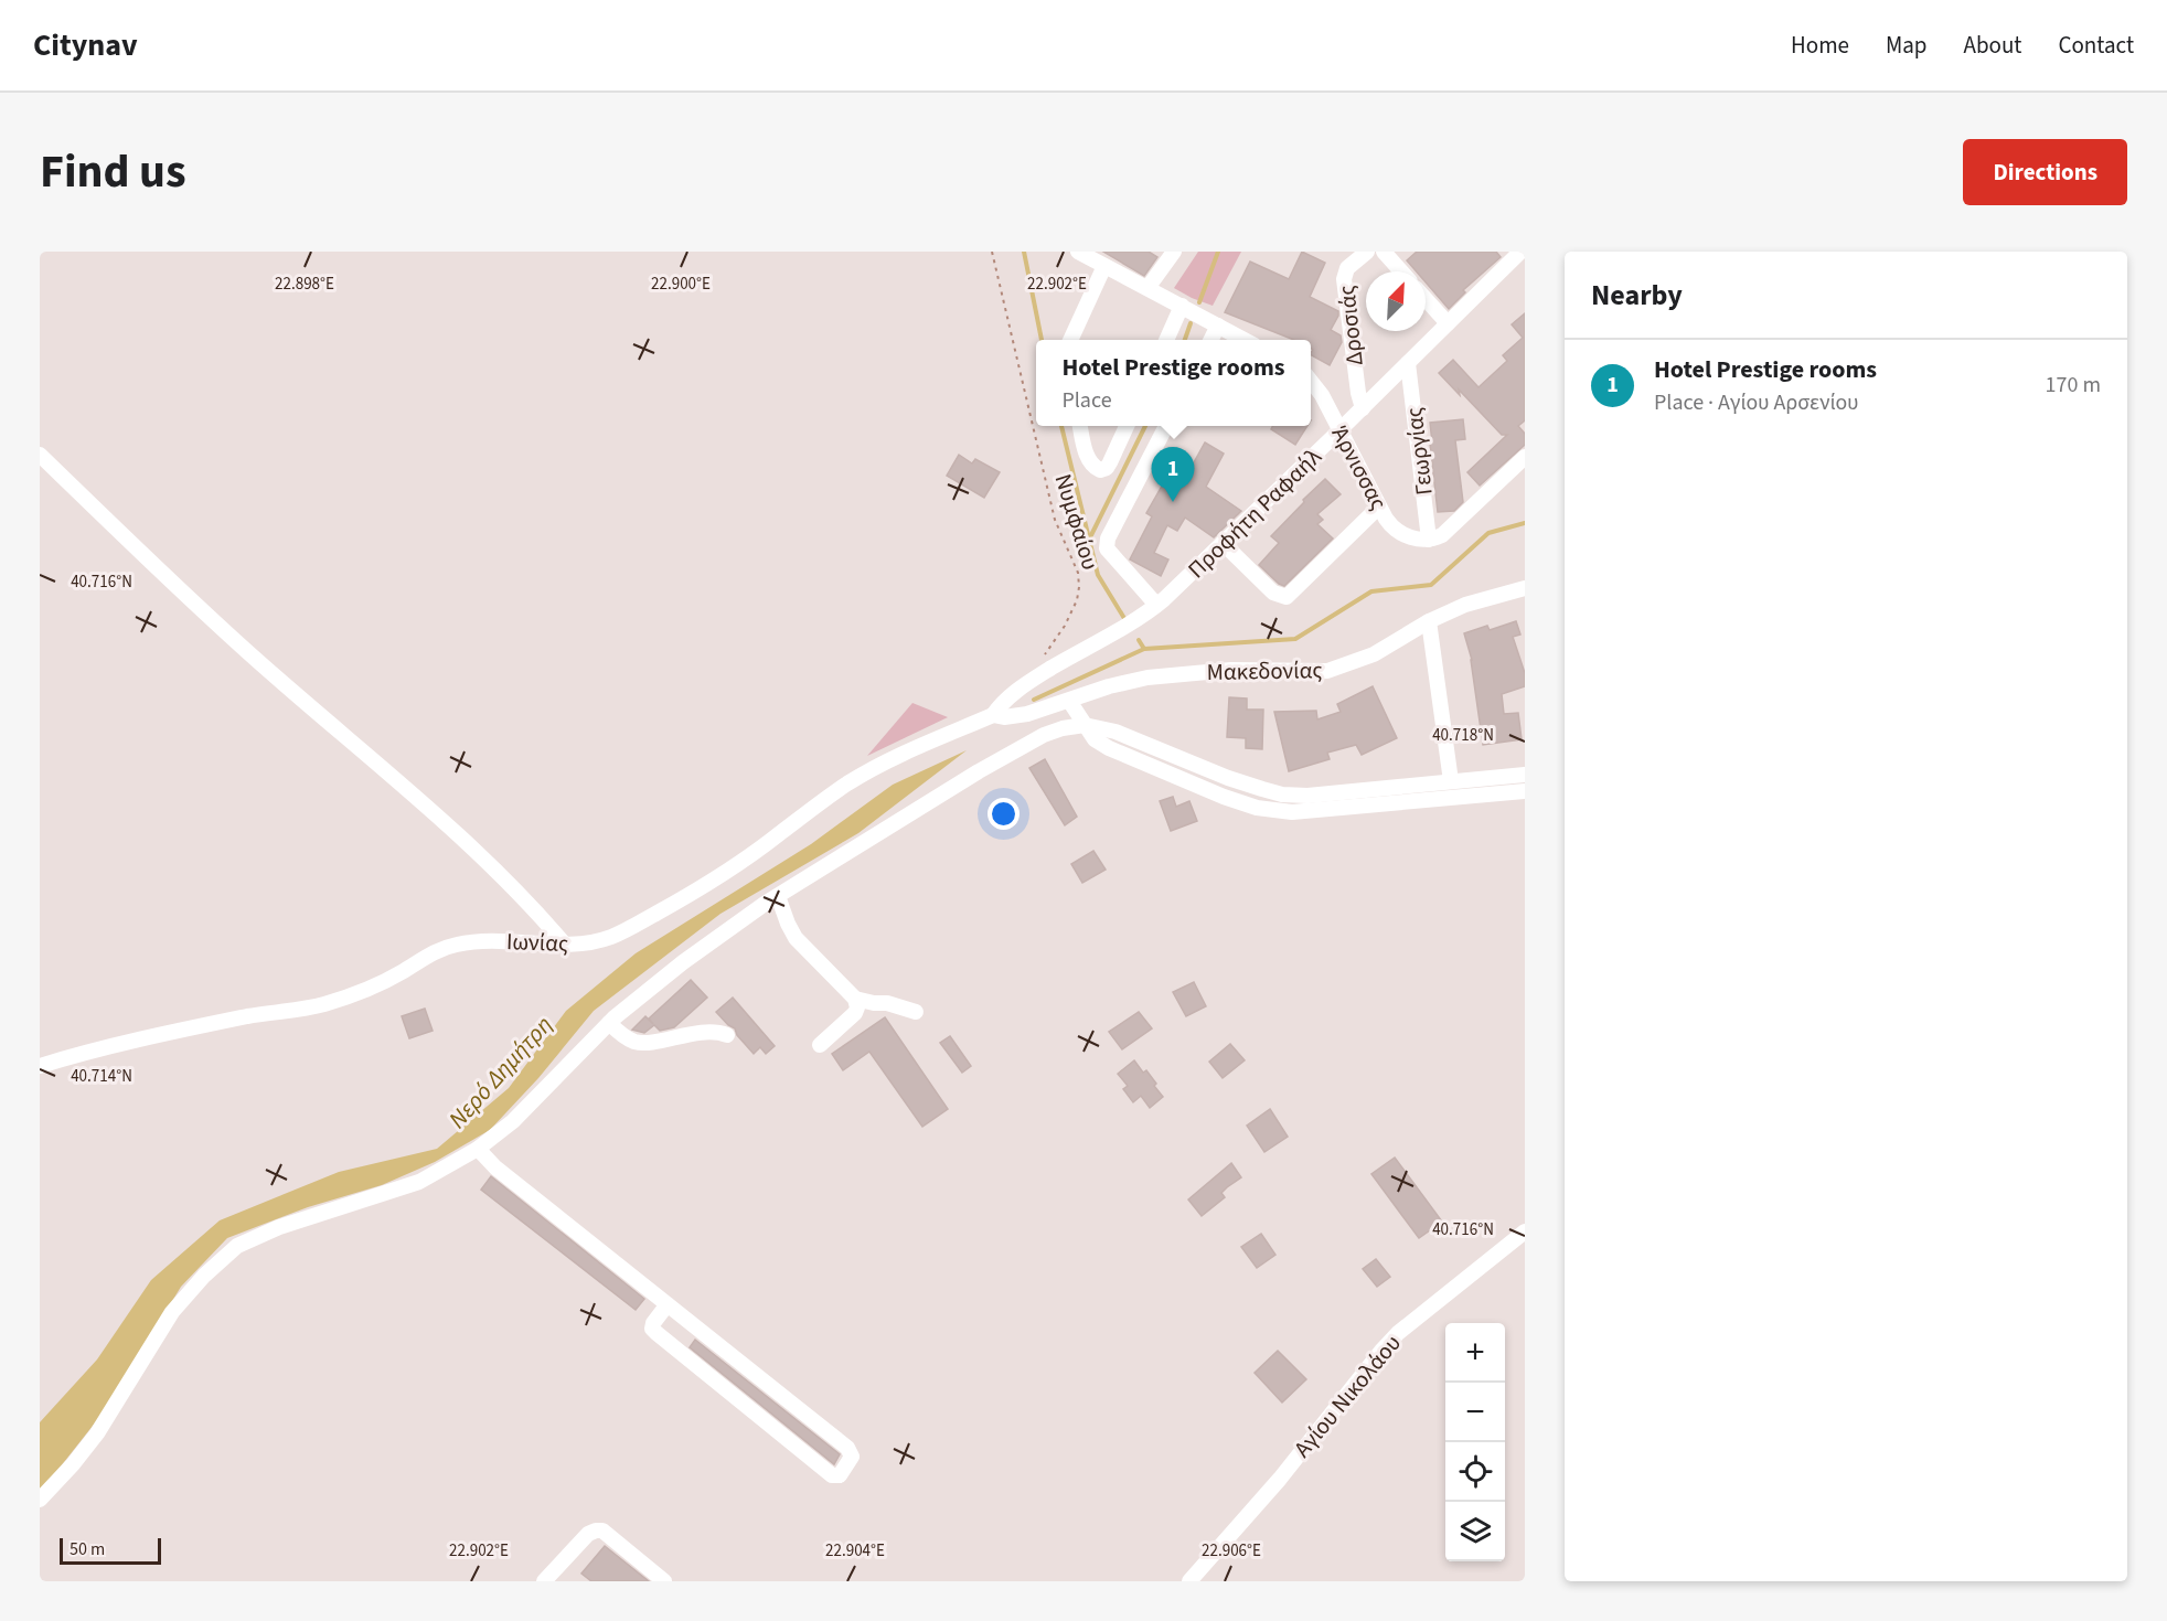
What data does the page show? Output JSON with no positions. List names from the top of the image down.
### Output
{
  "streets": {
    "street": [
      "Δροσιάς",
      "Γεωργίας",
      "Άρνισσας",
      "Προφήτη Ραφαήλ",
      "Μακεδονίας",
      "Ιωνίας",
      "Αγίου Νικολάου"
    ],
    "path": ["Νυμφαίου"]
  },
  "crossings": [
    ["Δροσιάς", "Προφήτη Ραφαήλ"],
    ["Γεωργίας", "Άρνισσας"],
    ["Γεωργίας", "Προφήτη Ραφαήλ"],
    ["Άρνισσας", "Προφήτη Ραφαήλ"],
    ["Προφήτη Ραφαήλ", "Νυμφαίου"],
    ["Προφήτη Ραφαήλ", "Μακεδονίας"],
    ["Προφήτη Ραφαήλ", "Ιωνίας"],
    ["Μακεδονίας", "Ιωνίας"]
  ],
  "water": ["Νερό Δημήτρη"],
  "scale_bar": "50 m",
  "north": "top right",
  "page": {
    "header": "Citynav",
    "nav": [
      "Home",
      "Map",
      "About",
      "Contact"
    ],
    "title": "Find us",
    "buttons": "Directions",
    "heading": "Nearby",
    "list": [
      {
        "mark": "1",
        "name": "Hotel Prestige rooms",
        "note": "Place · Αγίου Αρσενίου",
        "value": "170 m"
      }
    ],
    "popup": ["Hotel Prestige rooms", "Place"],
    "pins": "1",
    "map_buttons": ["+", "−"],
    "scale": "50 m"
  },
  "coordinates": [
    "22.898°E",
    "22.900°E",
    "22.902°E",
    "40.716°N",
    "40.718°N",
    "40.714°N",
    "22.904°E",
    "22.906°E"
  ]
}
